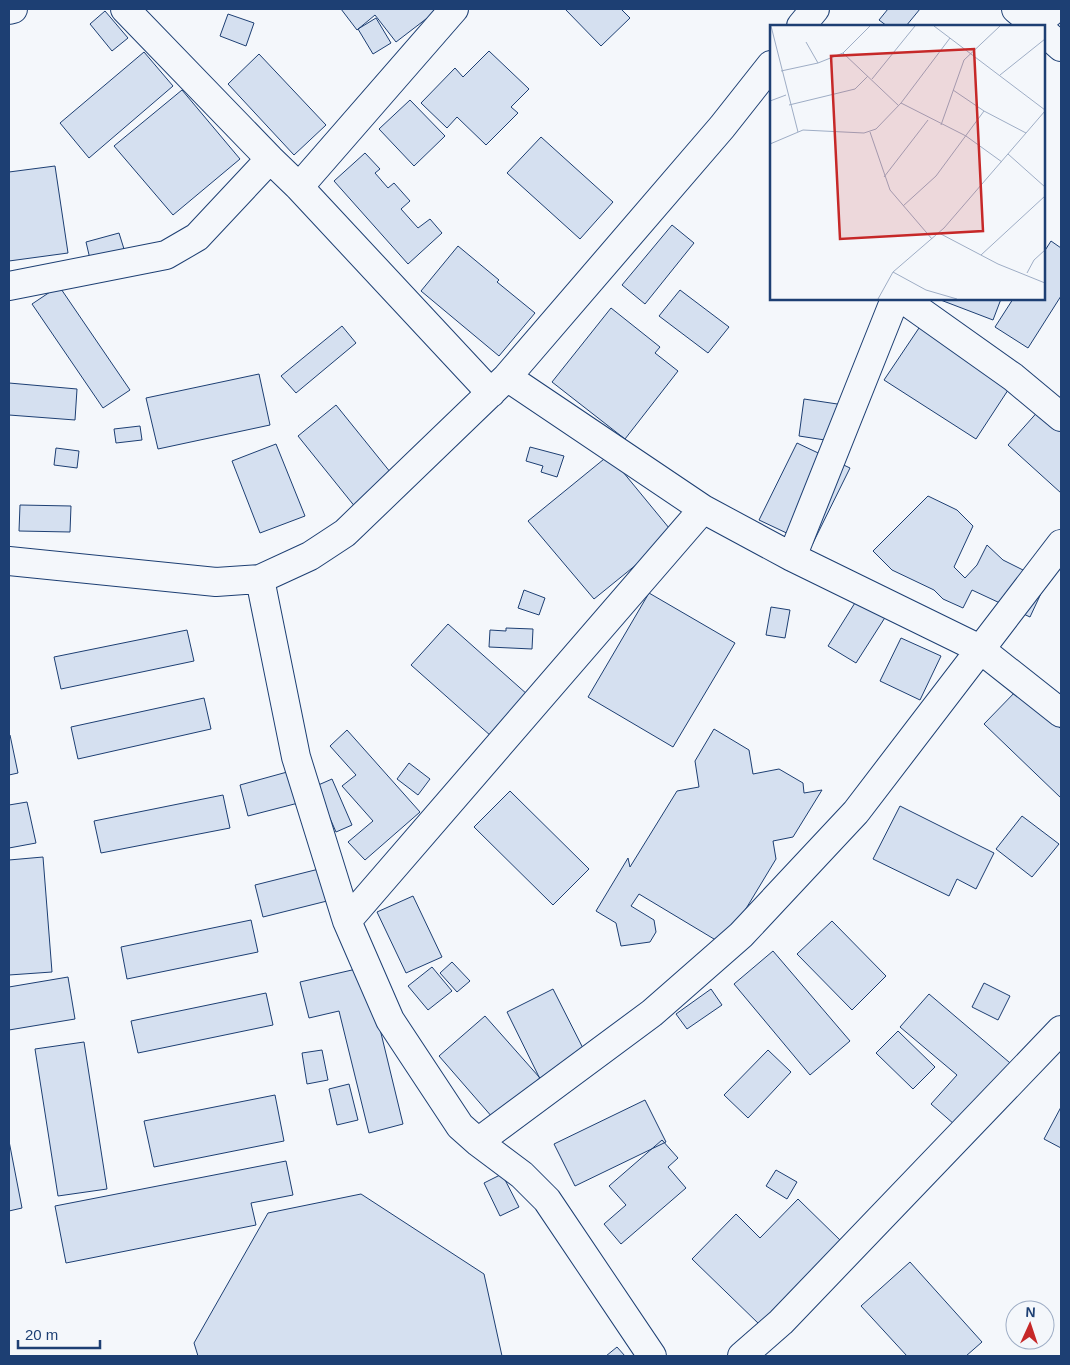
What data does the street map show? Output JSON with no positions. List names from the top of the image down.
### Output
{
  "scale_bar": "20 m",
  "north": "top"
}
